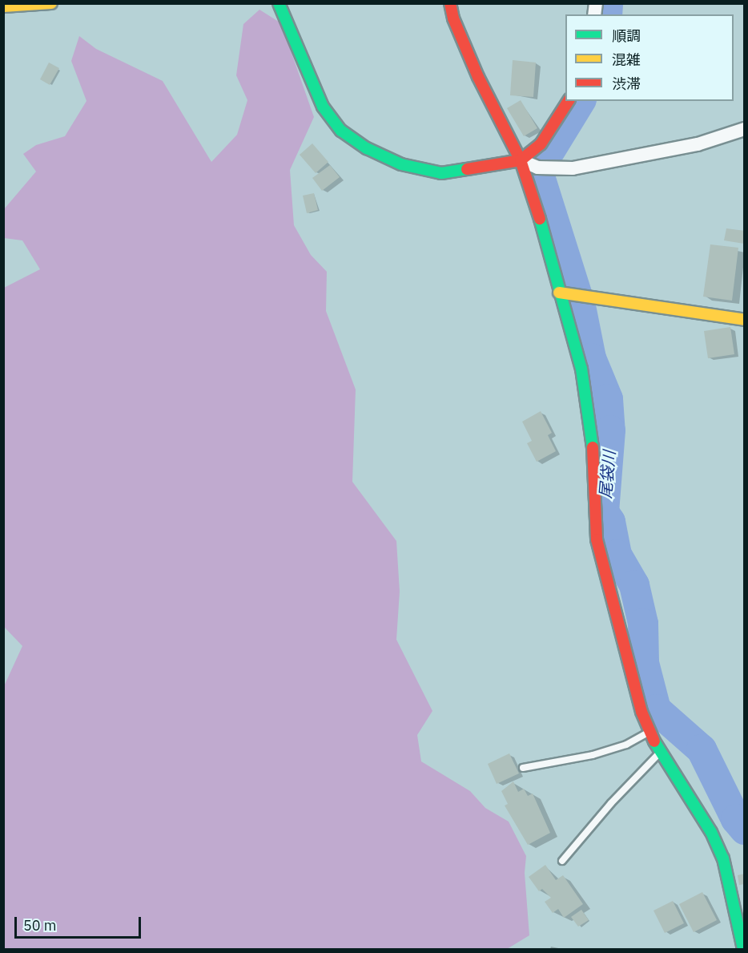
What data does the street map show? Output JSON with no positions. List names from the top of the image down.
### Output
{
  "water": ["尾袋川"],
  "legend": ["順調", "混雑", "渋滞"],
  "scale_bar": "50 m"
}
